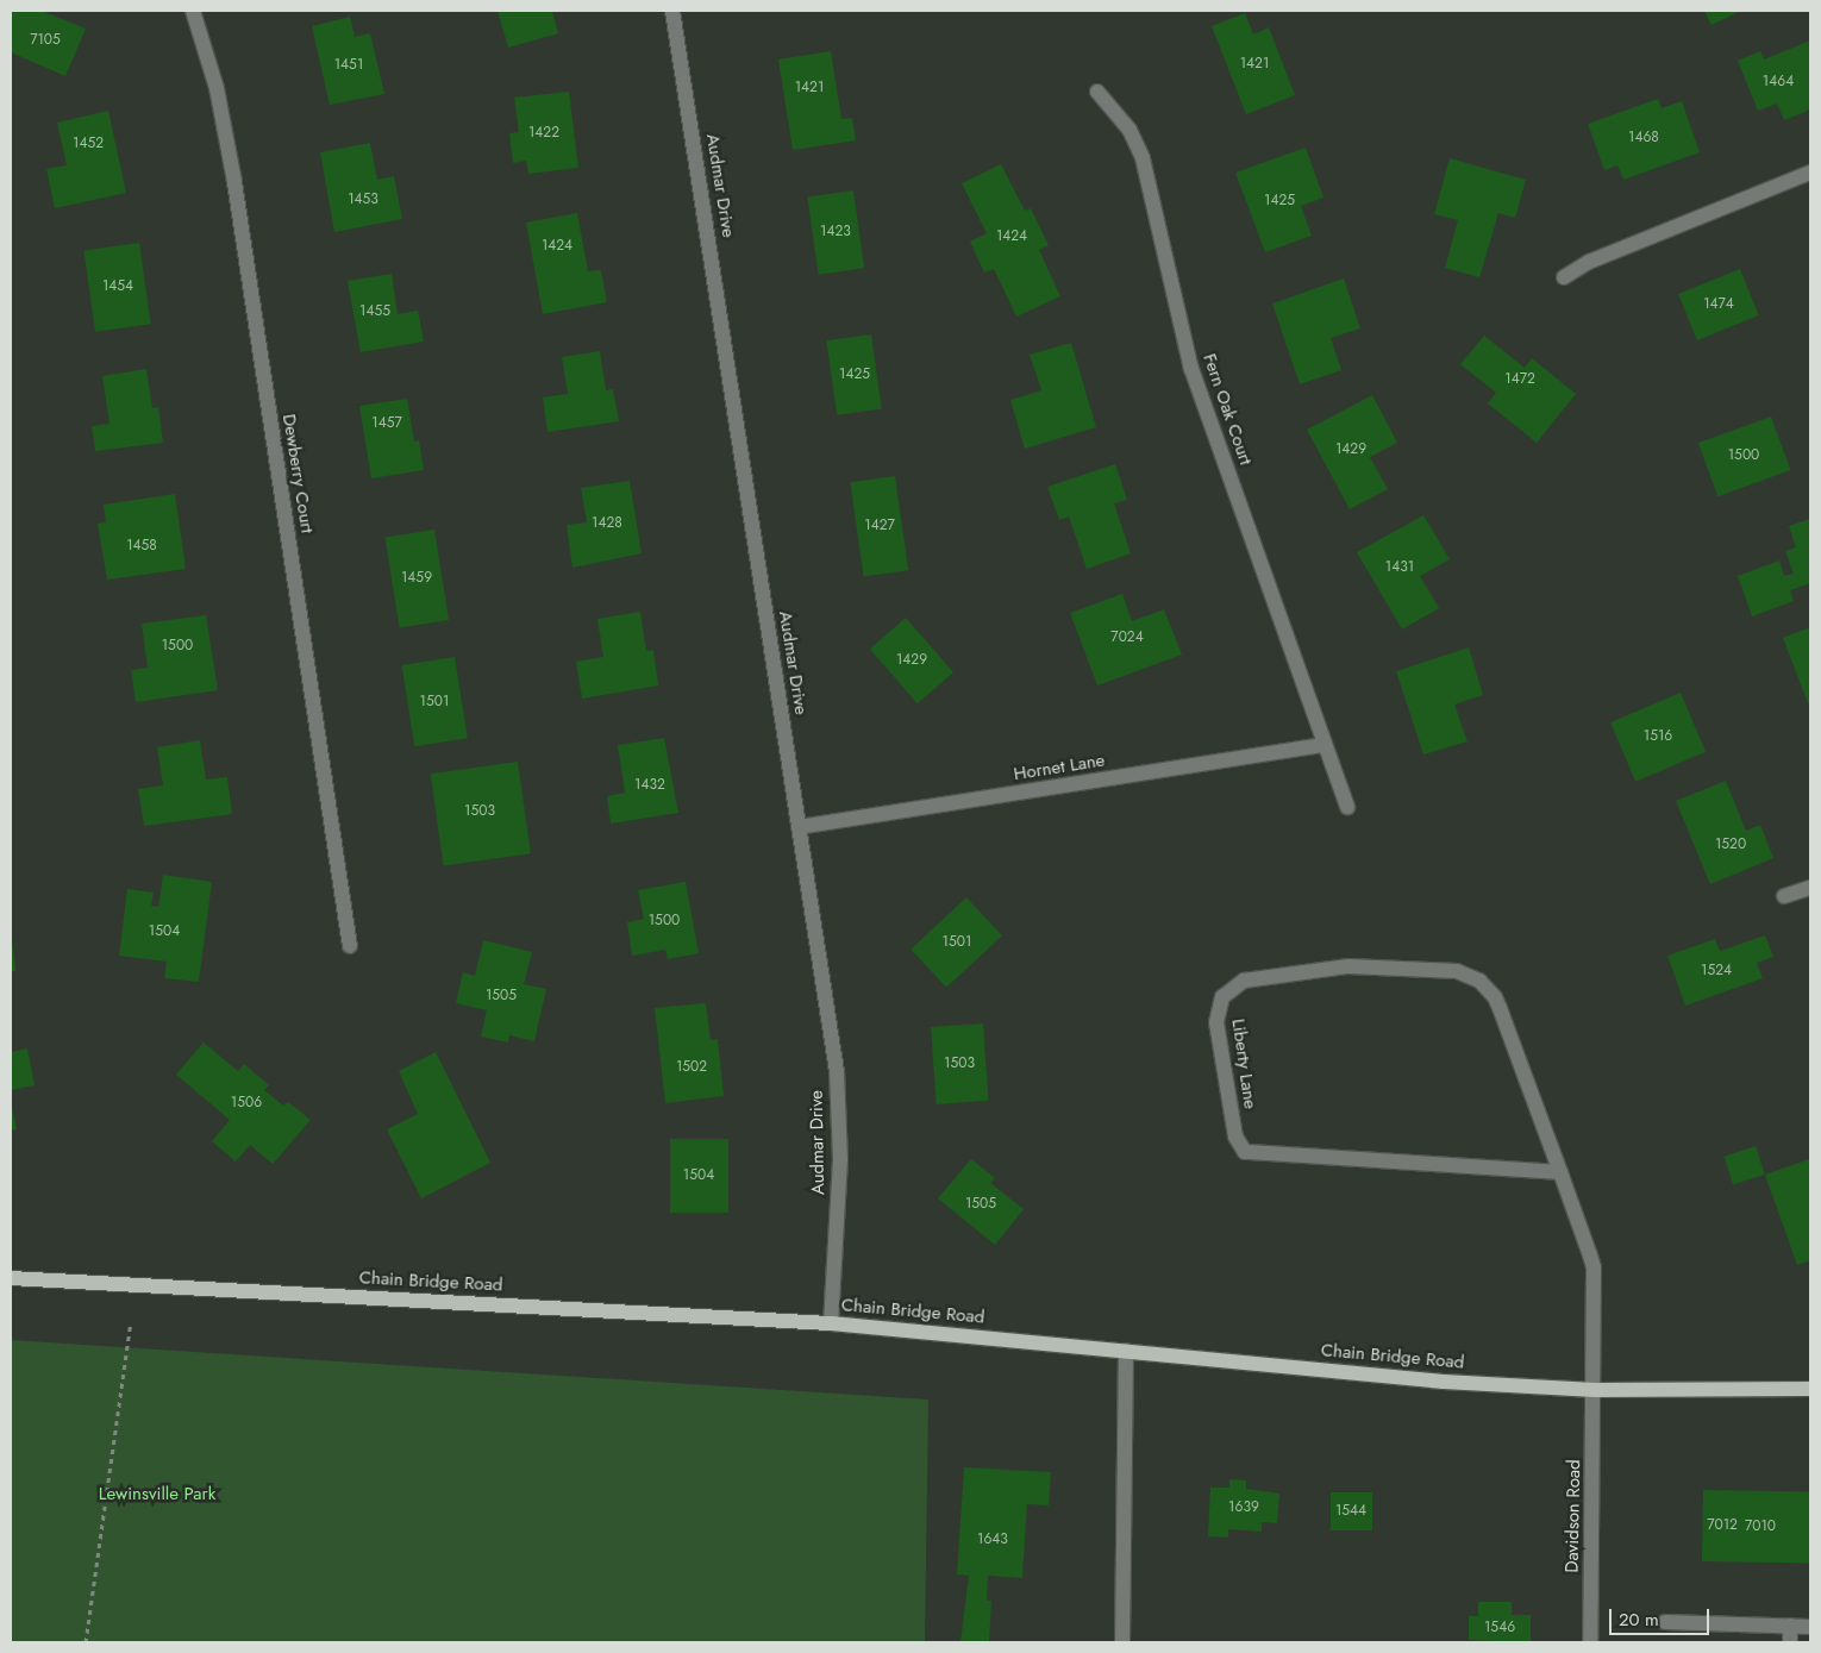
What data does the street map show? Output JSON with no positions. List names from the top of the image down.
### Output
{
  "streets": {
    "main road": ["Chain Bridge Road"],
    "street": [
      "Audmar Drive",
      "Fern Oak Court",
      "Dewberry Court",
      "Hornet Lane",
      "Liberty Lane",
      "Davidson Road"
    ]
  },
  "crossings": [
    ["Audmar Drive", "Hornet Lane"],
    ["Audmar Drive", "Chain Bridge Road"],
    ["Fern Oak Court", "Hornet Lane"],
    ["Liberty Lane", "Chain Bridge Road"],
    ["Liberty Lane", "Davidson Road"],
    ["Chain Bridge Road", "Davidson Road"]
  ],
  "parks": ["Lewinsville Park"],
  "house_numbers": [
    "7105",
    "1421",
    "1451",
    "1464",
    "1421",
    "1422",
    "1468",
    "1452",
    "1453",
    "1425",
    "1423",
    "1424",
    "1424",
    "1454",
    "1474",
    "1455",
    "1425",
    "1472",
    "1457",
    "1429",
    "1500",
    "1428",
    "1427",
    "1458",
    "1431",
    "1459",
    "7024",
    "1500",
    "1429",
    "1501",
    "1516",
    "1432",
    "1503",
    "1520",
    "1500",
    "1504",
    "1501",
    "1524",
    "1505",
    "1503",
    "1502",
    "1506",
    "1504",
    "1505",
    "1639",
    "1544",
    "7012",
    "7010",
    "1643",
    "1546"
  ],
  "scale_bar": "20 m"
}
